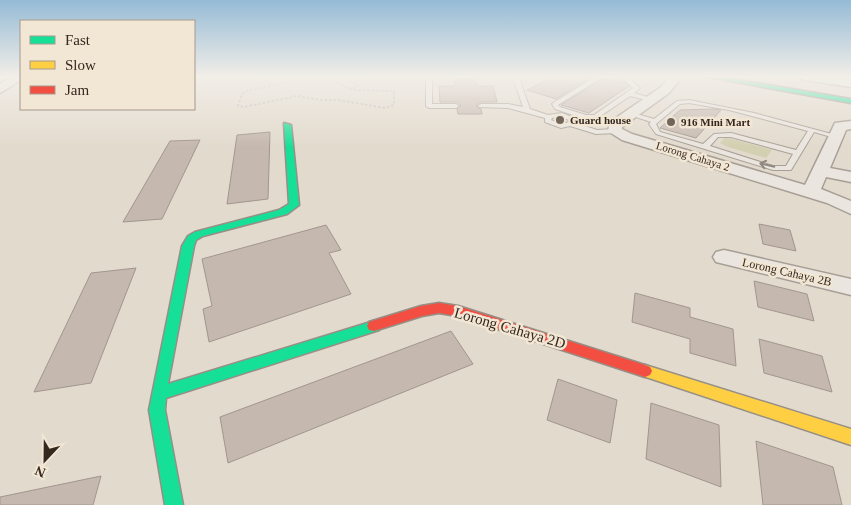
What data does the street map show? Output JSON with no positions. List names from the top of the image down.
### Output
{
  "streets": {
    "street": ["Lorong Cahaya 2", "Lorong Cahaya 2B", "Lorong Cahaya 2D"]
  },
  "places": ["Guard house", "916 Mini Mart"],
  "legend": ["Fast", "Slow", "Jam"],
  "north": "bottom"
}
